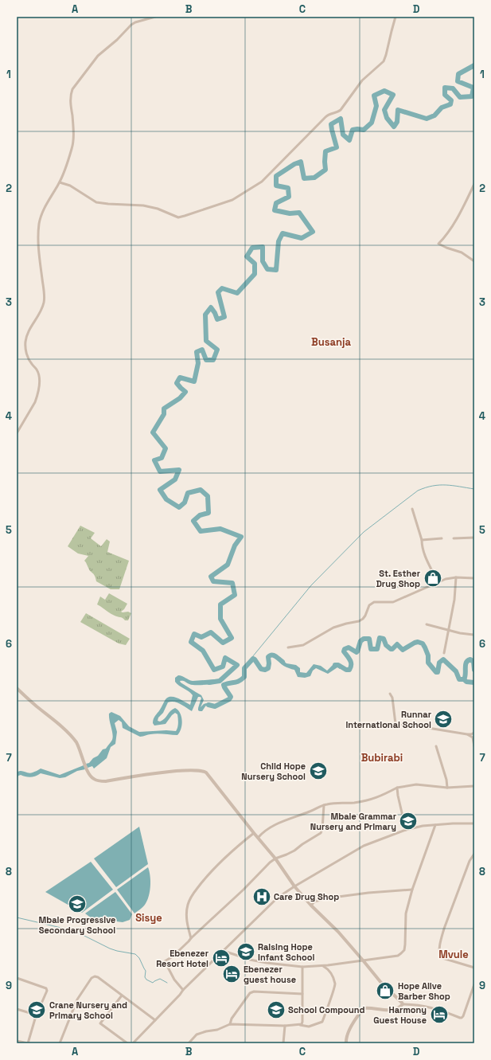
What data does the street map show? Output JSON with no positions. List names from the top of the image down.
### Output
{
  "districts": [
    "Busanja",
    "Bubirabi",
    "Sisye",
    "Mvule"
  ],
  "places": {
    "shop": ["St. Esther Drug Shop", "Hope Alive Barber Shop"],
    "school or university": [
      "Runnar International School",
      "Child Hope Nursery School",
      "Mbale Grammar Nursery and Primary",
      "Mbale Progressive Secondary School",
      "Raising Hope Infant School",
      "Crane Nursery and Primary School",
      "School Compound"
    ],
    "hospital": ["Care Drug Shop"],
    "hotel": ["Ebenezer Resort Hotel", "Ebenezer guest house", "Harmony Guest House"]
  },
  "grid": {
    "columns": [
      "A",
      "B",
      "C",
      "D"
    ],
    "rows": [
      "1",
      "2",
      "3",
      "4",
      "5",
      "6",
      "7",
      "8",
      "9"
    ]
  }
}
